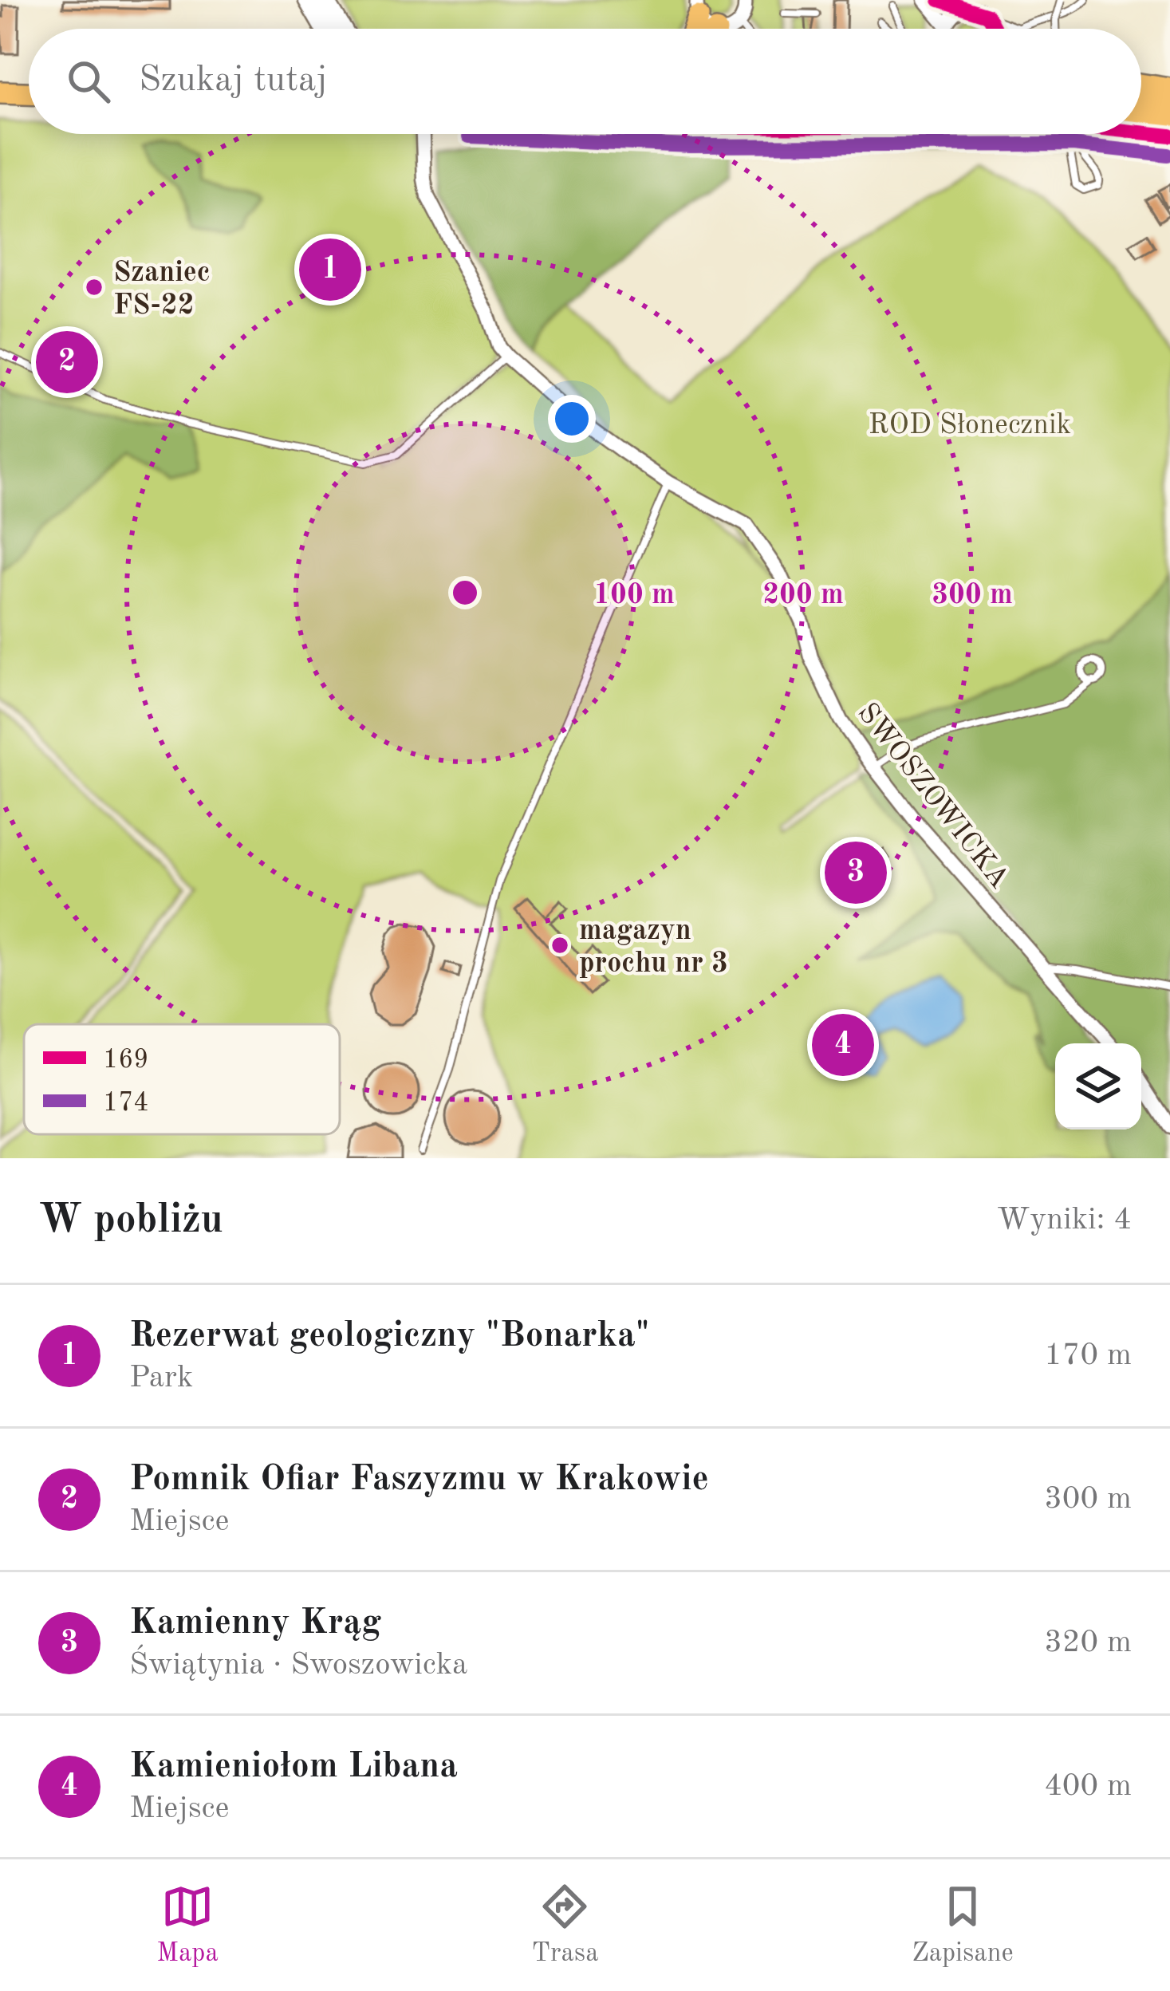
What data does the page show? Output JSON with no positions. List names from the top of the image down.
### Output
{
  "streets": {
    "street": ["SWOSZOWICKA"]
  },
  "parks": ["ROD Słonecznik"],
  "places": ["Szaniec FS-22", "magazyn prochu nr 3"],
  "lines": ["transit line 169", "transit line 174"],
  "legend": ["169", "174"],
  "page": {
    "search": "Szukaj tutaj",
    "pins": [
      "1",
      "2",
      "3",
      "4"
    ],
    "heading": ["W pobliżu", "Wyniki: 4"],
    "list": [
      {
        "mark": "1",
        "name": "Rezerwat geologiczny \"Bonarka\"",
        "note": "Park",
        "value": "170 m"
      },
      {
        "mark": "2",
        "name": "Pomnik Ofiar Faszyzmu w Krakowie",
        "note": "Miejsce",
        "value": "300 m"
      },
      {
        "mark": "3",
        "name": "Kamienny Krąg",
        "note": "Świątynia · Swoszowicka",
        "value": "320 m"
      },
      {
        "mark": "4",
        "name": "Kamieniołom Libana",
        "note": "Miejsce",
        "value": "400 m"
      }
    ],
    "nav": ["Mapa", "Trasa", "Zapisane"]
  },
  "rings": ["100 m", "200 m", "300 m"]
}
